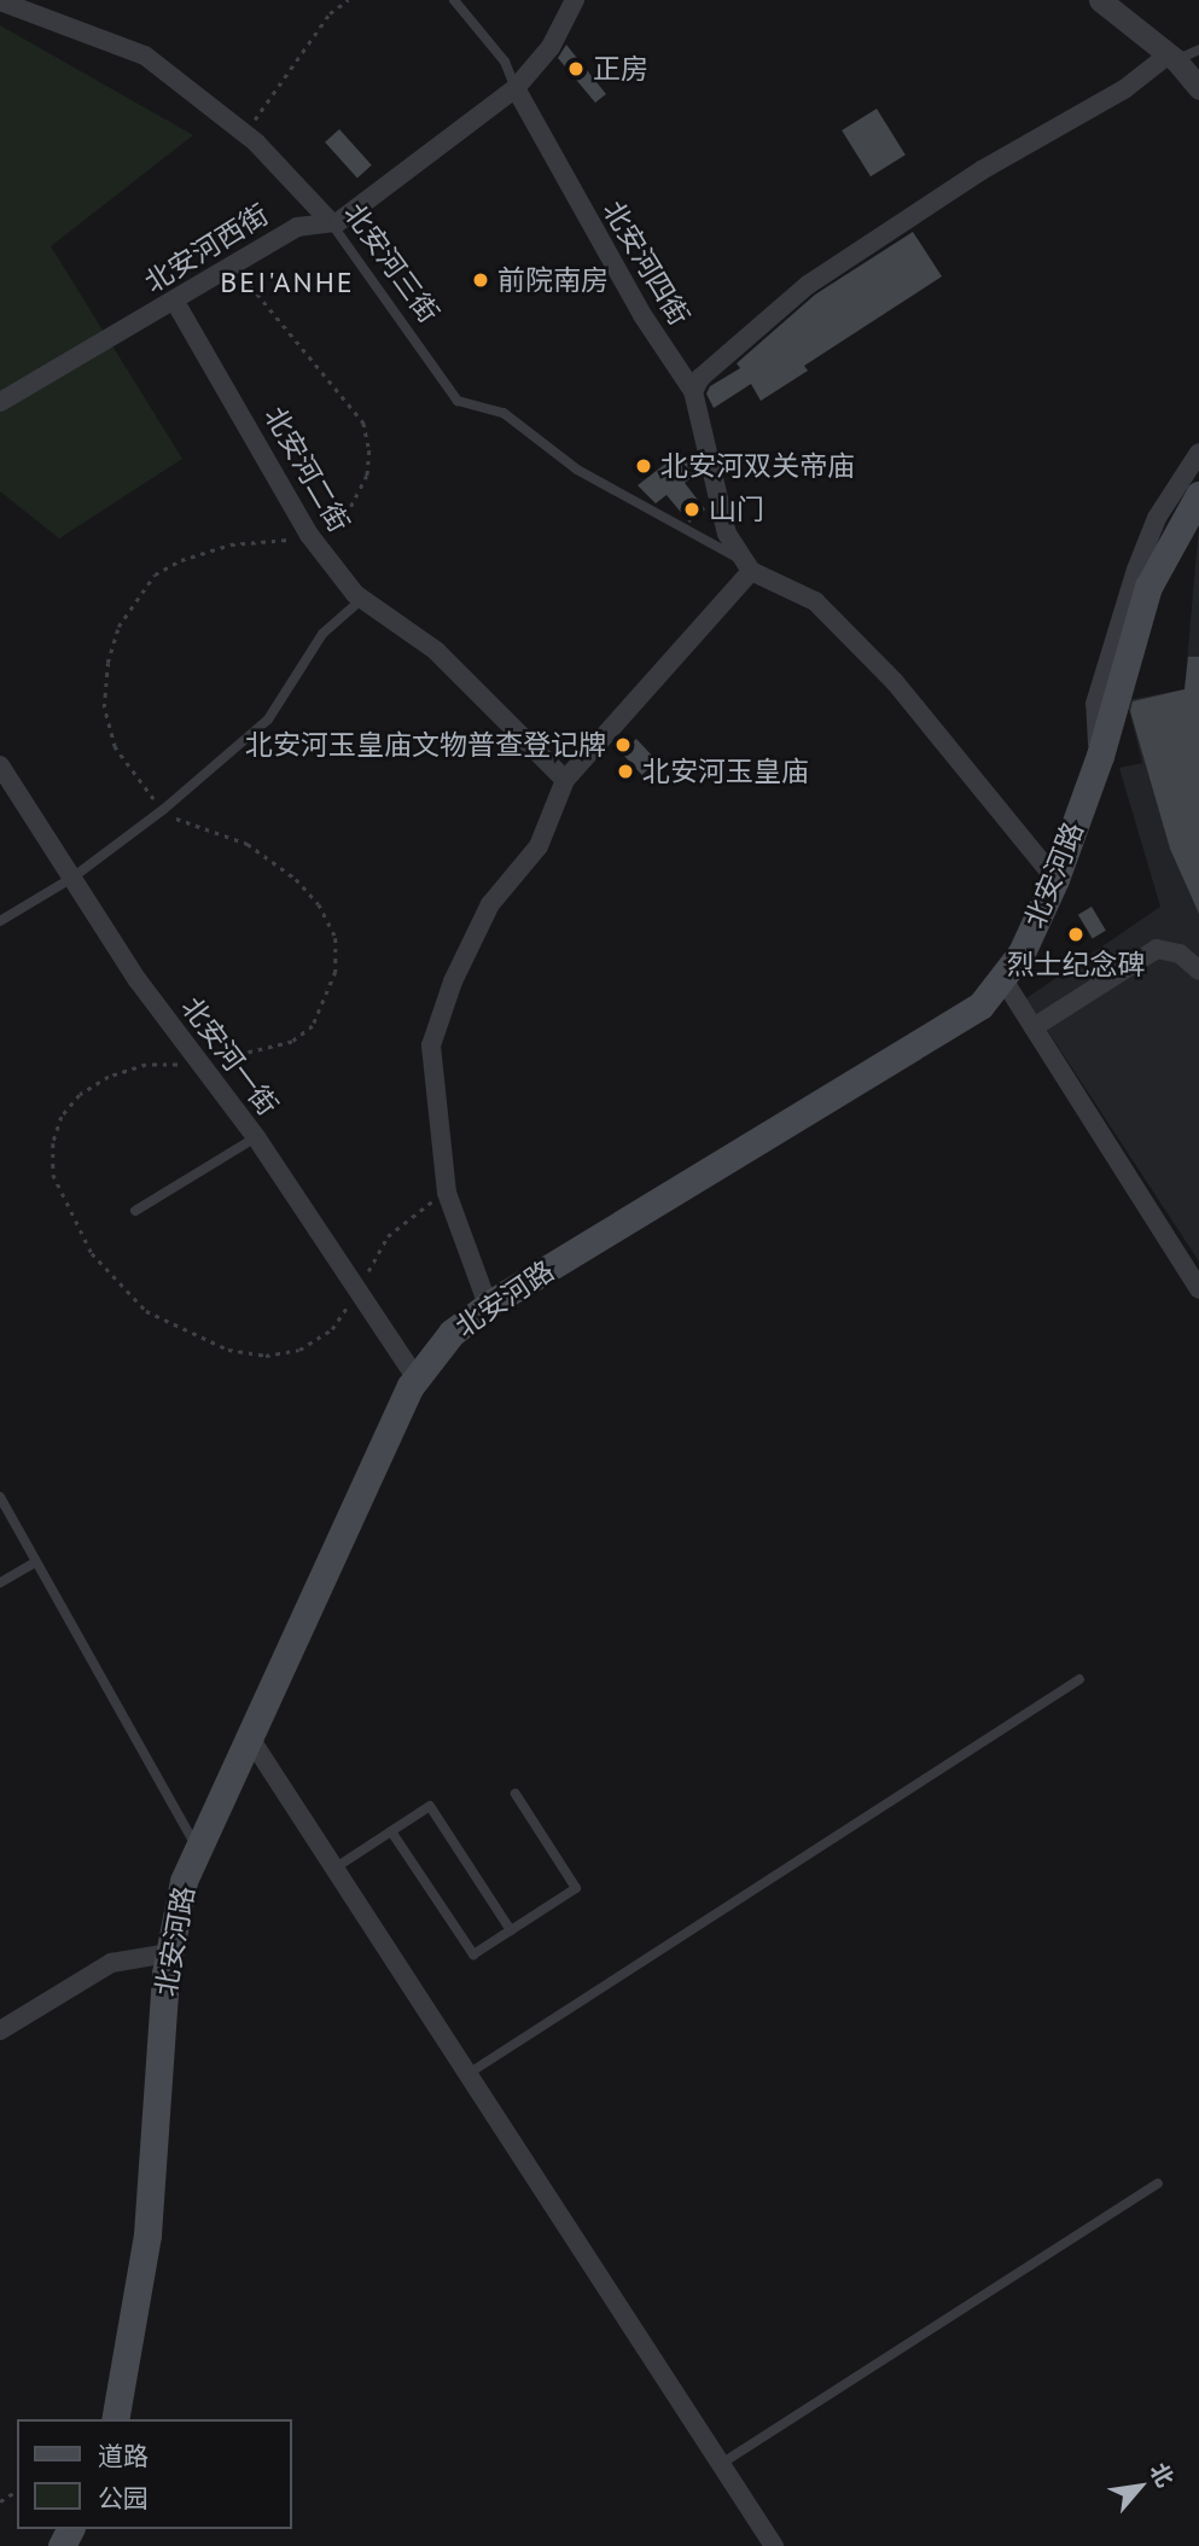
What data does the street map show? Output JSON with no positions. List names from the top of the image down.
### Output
{
  "streets": {
    "main road": ["北安河路"],
    "street": [
      "北安河西街",
      "北安河三街",
      "北安河四街",
      "北安河二街",
      "北安河一街"
    ]
  },
  "crossings": [
    ["北安河西街", "北安河三街"],
    ["北安河西街", "北安河四街"],
    ["北安河西街", "北安河二街"],
    ["北安河三街", "北安河四街"],
    ["北安河路", "北安河一街"]
  ],
  "districts": ["BEI'ANHE"],
  "places": [
    "正房",
    "前院南房",
    "北安河双关帝庙",
    "山门",
    "北安河玉皇庙文物普查登记牌",
    "北安河玉皇庙",
    "烈士纪念碑"
  ],
  "legend": ["道路", "公园"],
  "north": "top right"
}
